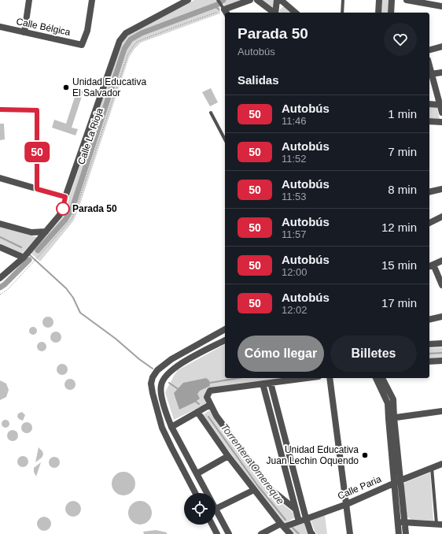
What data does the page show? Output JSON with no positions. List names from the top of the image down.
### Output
{
  "streets": {
    "street": ["Calle Bélgica", "Calle La Rioja", "Calle Paria"]
  },
  "water": ["Torrentera Omereque"],
  "places": ["Unidad Educativa El Salvador", "Parada 50", "Unidad Educativa Juan Lechin Oquendo"],
  "lines": ["bus line 50"],
  "page": {
    "on_map": "50",
    "heading": [
      ["Parada 50", "Autobús"],
      "Salidas"
    ],
    "list": [
      {
        "mark": "50",
        "name": "Autobús",
        "note": "11:46",
        "value": "1 min"
      },
      {
        "mark": "50",
        "name": "Autobús",
        "note": "11:52",
        "value": "7 min"
      },
      {
        "mark": "50",
        "name": "Autobús",
        "note": "11:53",
        "value": "8 min"
      },
      {
        "mark": "50",
        "name": "Autobús",
        "note": "11:57",
        "value": "12 min"
      },
      {
        "mark": "50",
        "name": "Autobús",
        "note": "12:00",
        "value": "15 min"
      },
      {
        "mark": "50",
        "name": "Autobús",
        "note": "12:02",
        "value": "17 min"
      }
    ],
    "buttons": ["Cómo llegar", "Billetes"]
  }
}
